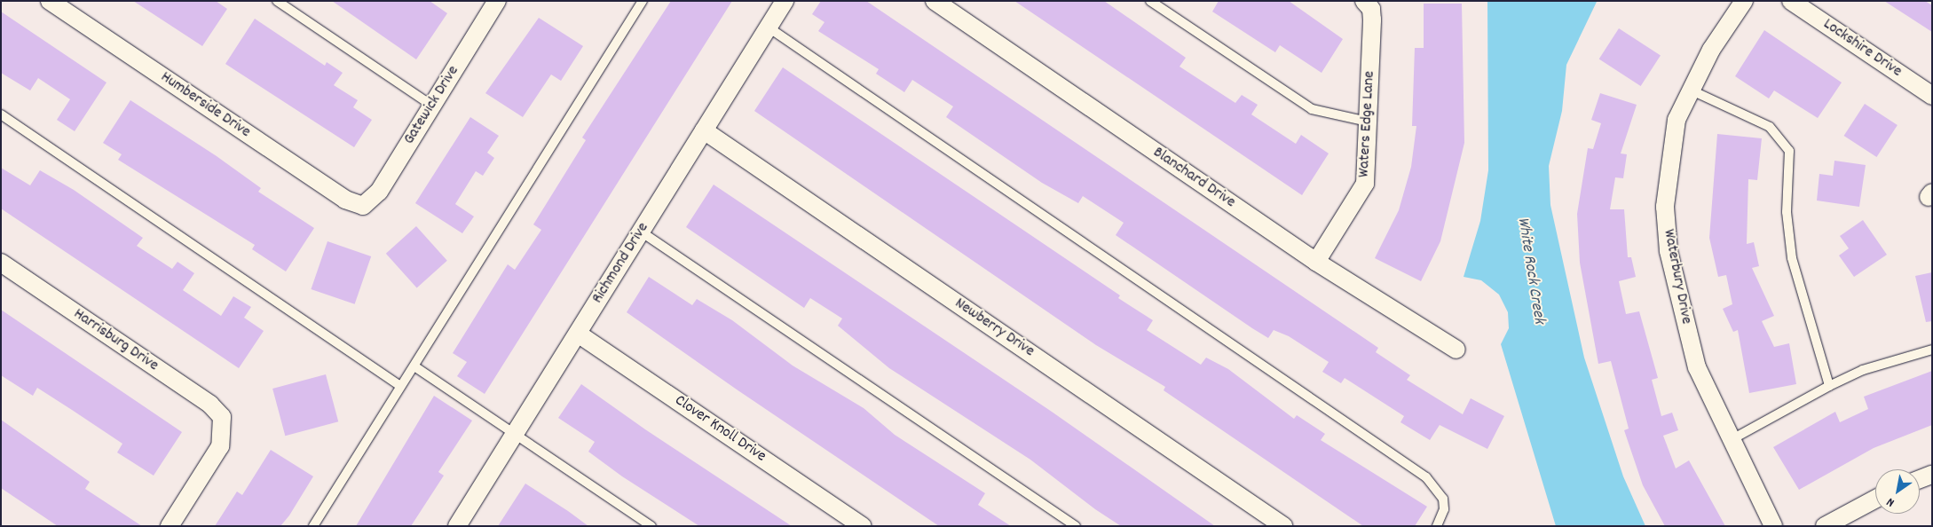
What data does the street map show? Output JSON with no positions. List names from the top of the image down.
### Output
{
  "streets": {
    "street": [
      "Lockshire Drive",
      "Humberside Drive",
      "Gatewick Drive",
      "Waters Edge Lane",
      "Blanchard Drive",
      "Richmond Drive",
      "Waterbury Drive",
      "Newberry Drive",
      "Harrisburg Drive",
      "Clover Knoll Drive"
    ]
  },
  "crossings": [
    ["Humberside Drive", "Gatewick Drive"],
    ["Waters Edge Lane", "Blanchard Drive"],
    ["Richmond Drive", "Newberry Drive"],
    ["Richmond Drive", "Clover Knoll Drive"]
  ],
  "water": ["White Rock Creek"],
  "north": "bottom left"
}
